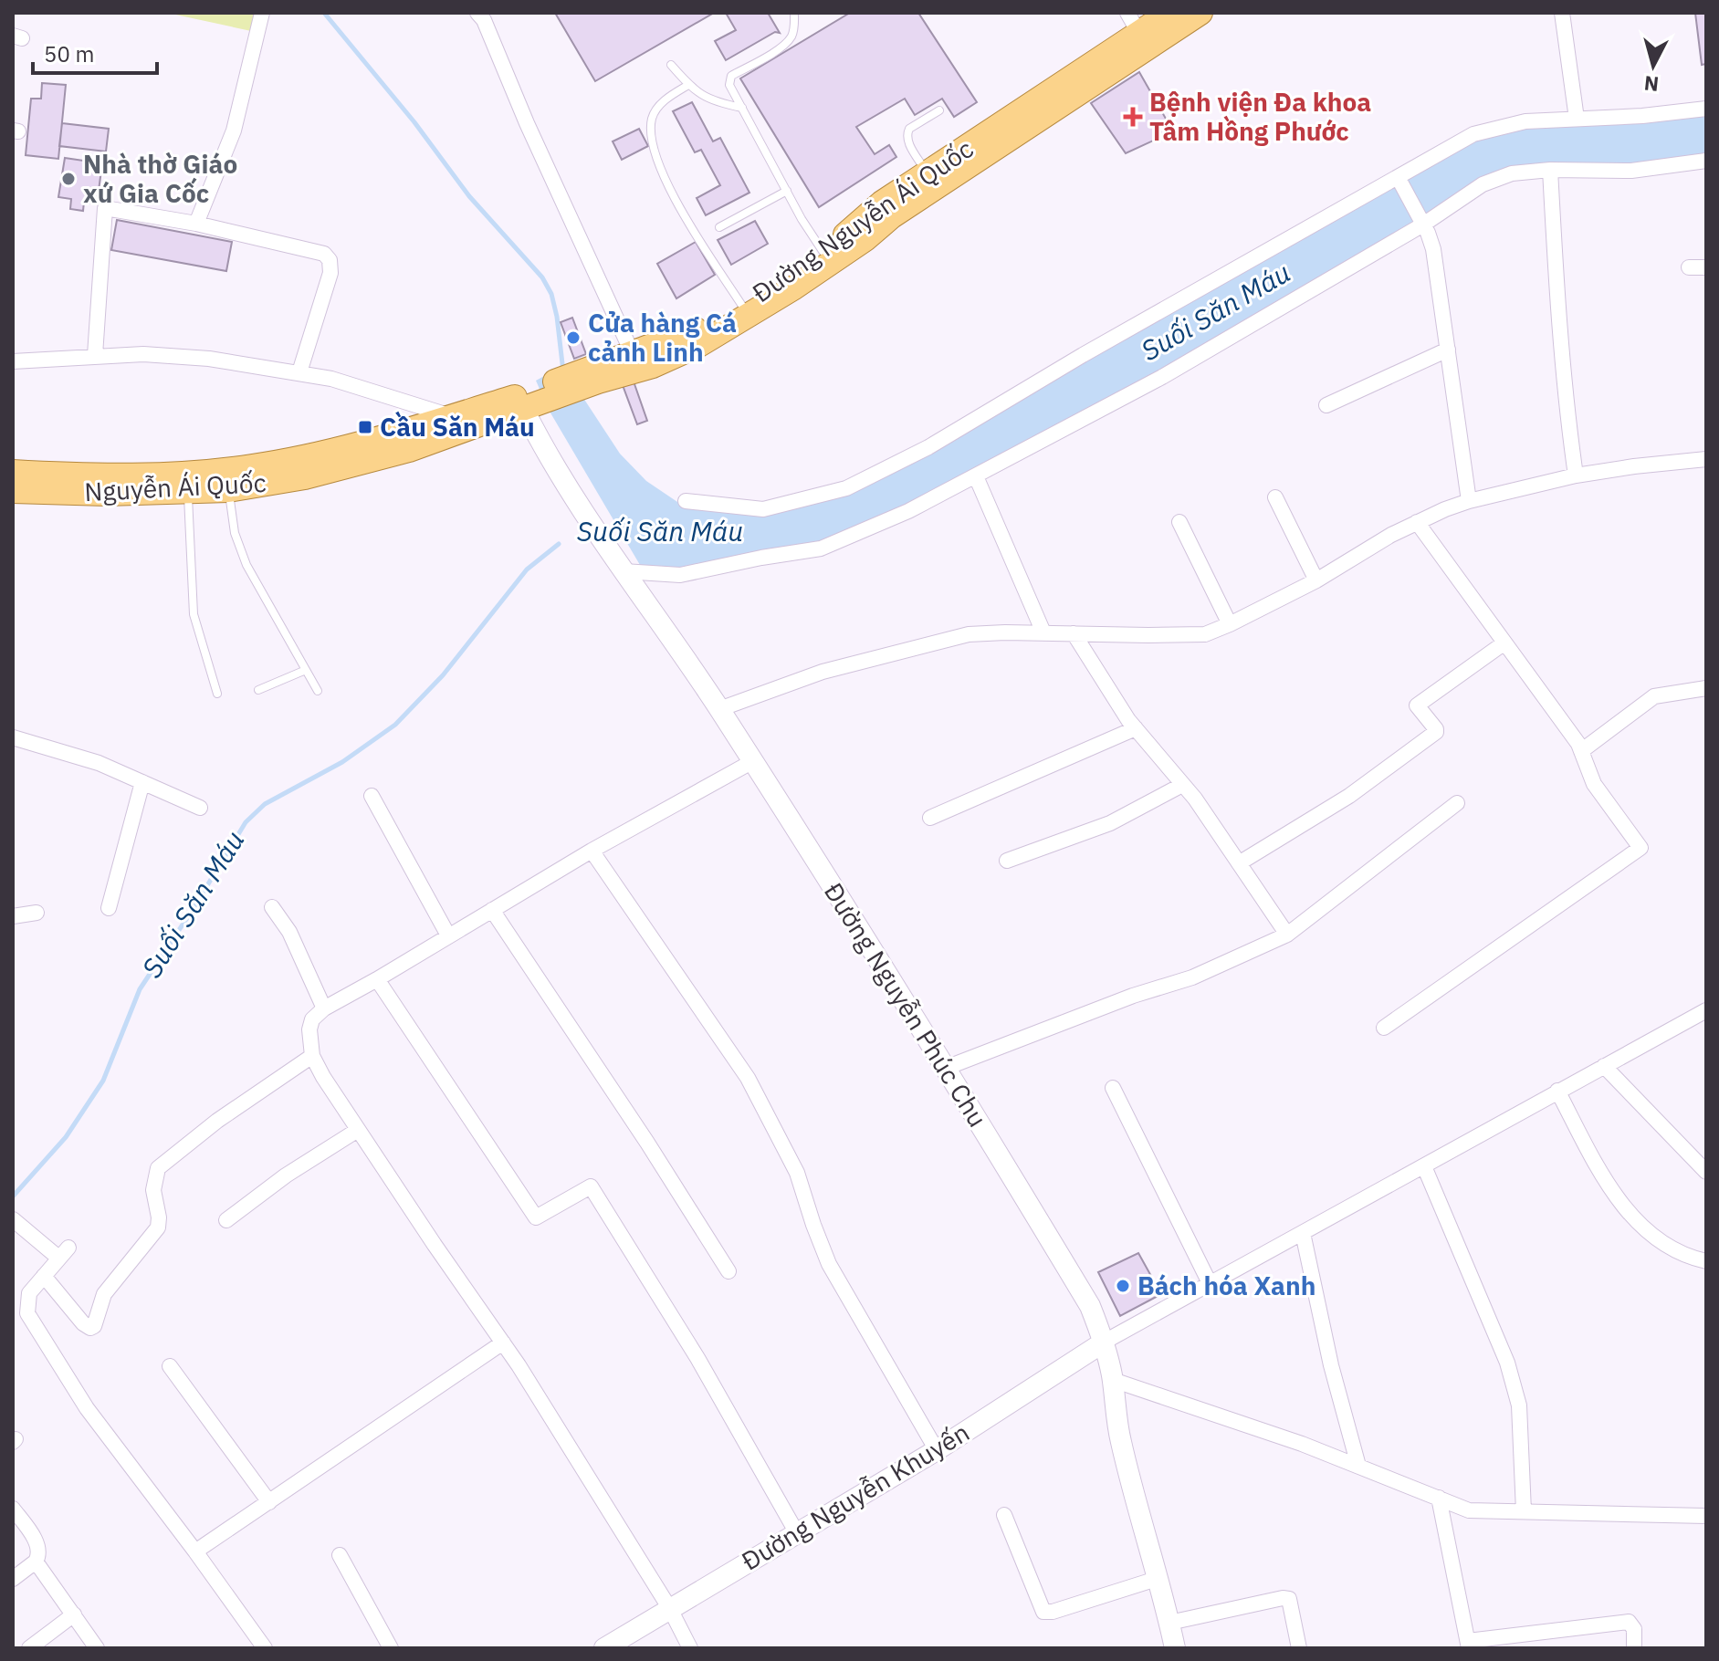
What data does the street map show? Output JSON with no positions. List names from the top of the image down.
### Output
{
  "streets": {
    "main road": ["Đường Nguyễn Ái Quốc", "Nguyễn Ái Quốc"],
    "street": ["Đường Nguyễn Phúc Chu", "Đường Nguyễn Khuyến"]
  },
  "crossings": [
    ["Đường Nguyễn Ái Quốc", "Nguyễn Ái Quốc"],
    ["Đường Nguyễn Ái Quốc", "Đường Nguyễn Phúc Chu"],
    ["Nguyễn Ái Quốc", "Đường Nguyễn Phúc Chu"],
    ["Đường Nguyễn Phúc Chu", "Đường Nguyễn Khuyến"]
  ],
  "water": ["Suối Săn Máu"],
  "places": {
    "health": ["Bệnh viện Đa khoa Tâm Hồng Phước"],
    "other": ["Nhà thờ Giáo xứ Gia Cốc", "Cửa hàng Cá cảnh Linh", "Bách hóa Xanh"],
    "transit": ["Cầu Săn Máu"]
  },
  "scale_bar": "50 m",
  "north": "bottom"
}
